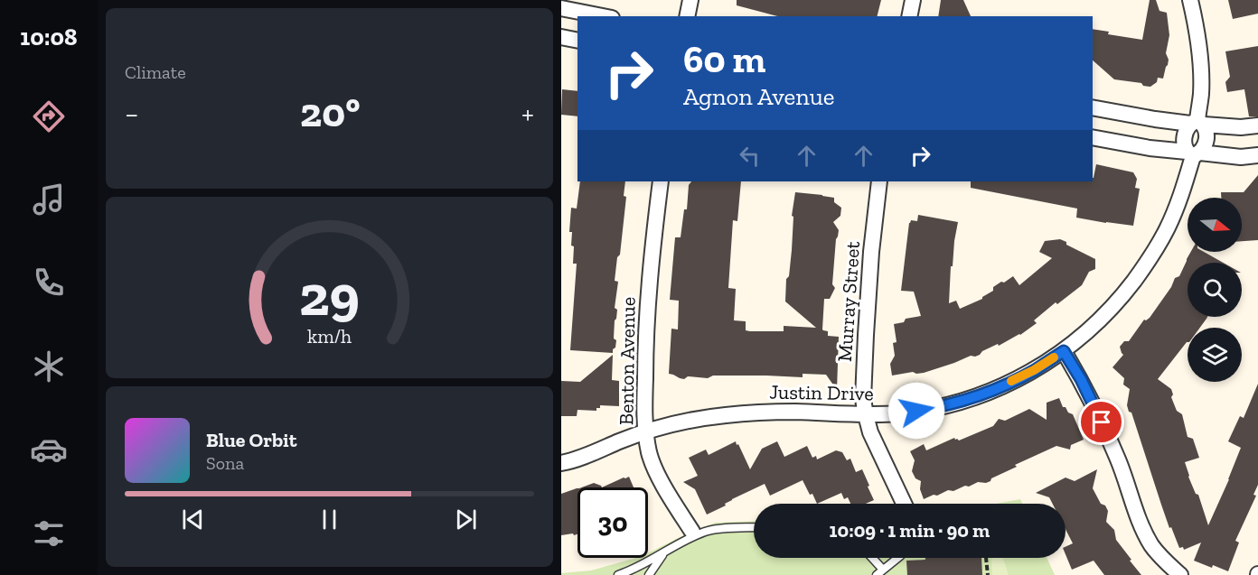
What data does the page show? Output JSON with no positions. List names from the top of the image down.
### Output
{
  "streets": {
    "street": ["Murray Street", "Benton Avenue", "Justin Drive"]
  },
  "crossings": [
    ["Murray Street", "Justin Drive"],
    ["Benton Avenue", "Justin Drive"]
  ],
  "north": "right",
  "page": {
    "tabs": "10:08",
    "tile": "Climate",
    "turn": ["60 m", "Agnon Avenue"],
    "heat": ["−", "20°", "+"],
    "song": ["Blue Orbit", "Sona"],
    "limit": "30",
    "trip": "10:09 · 1 min · 90 m",
    "gauge": ["29", "km/h"]
  }
}
